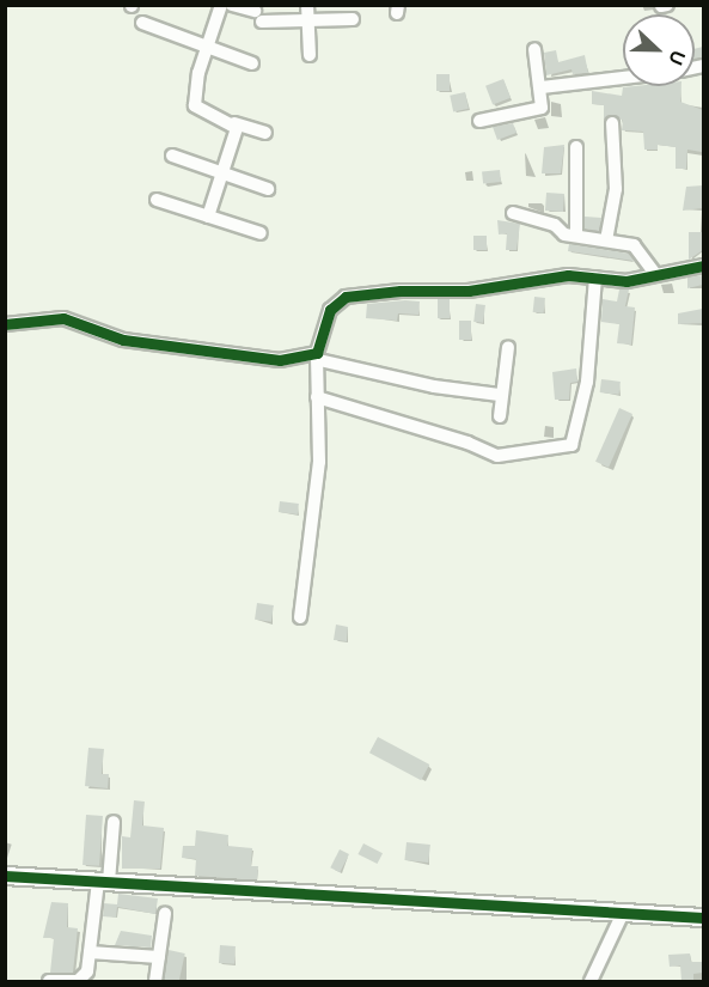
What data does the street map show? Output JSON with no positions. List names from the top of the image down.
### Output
{
  "north": "right"
}
